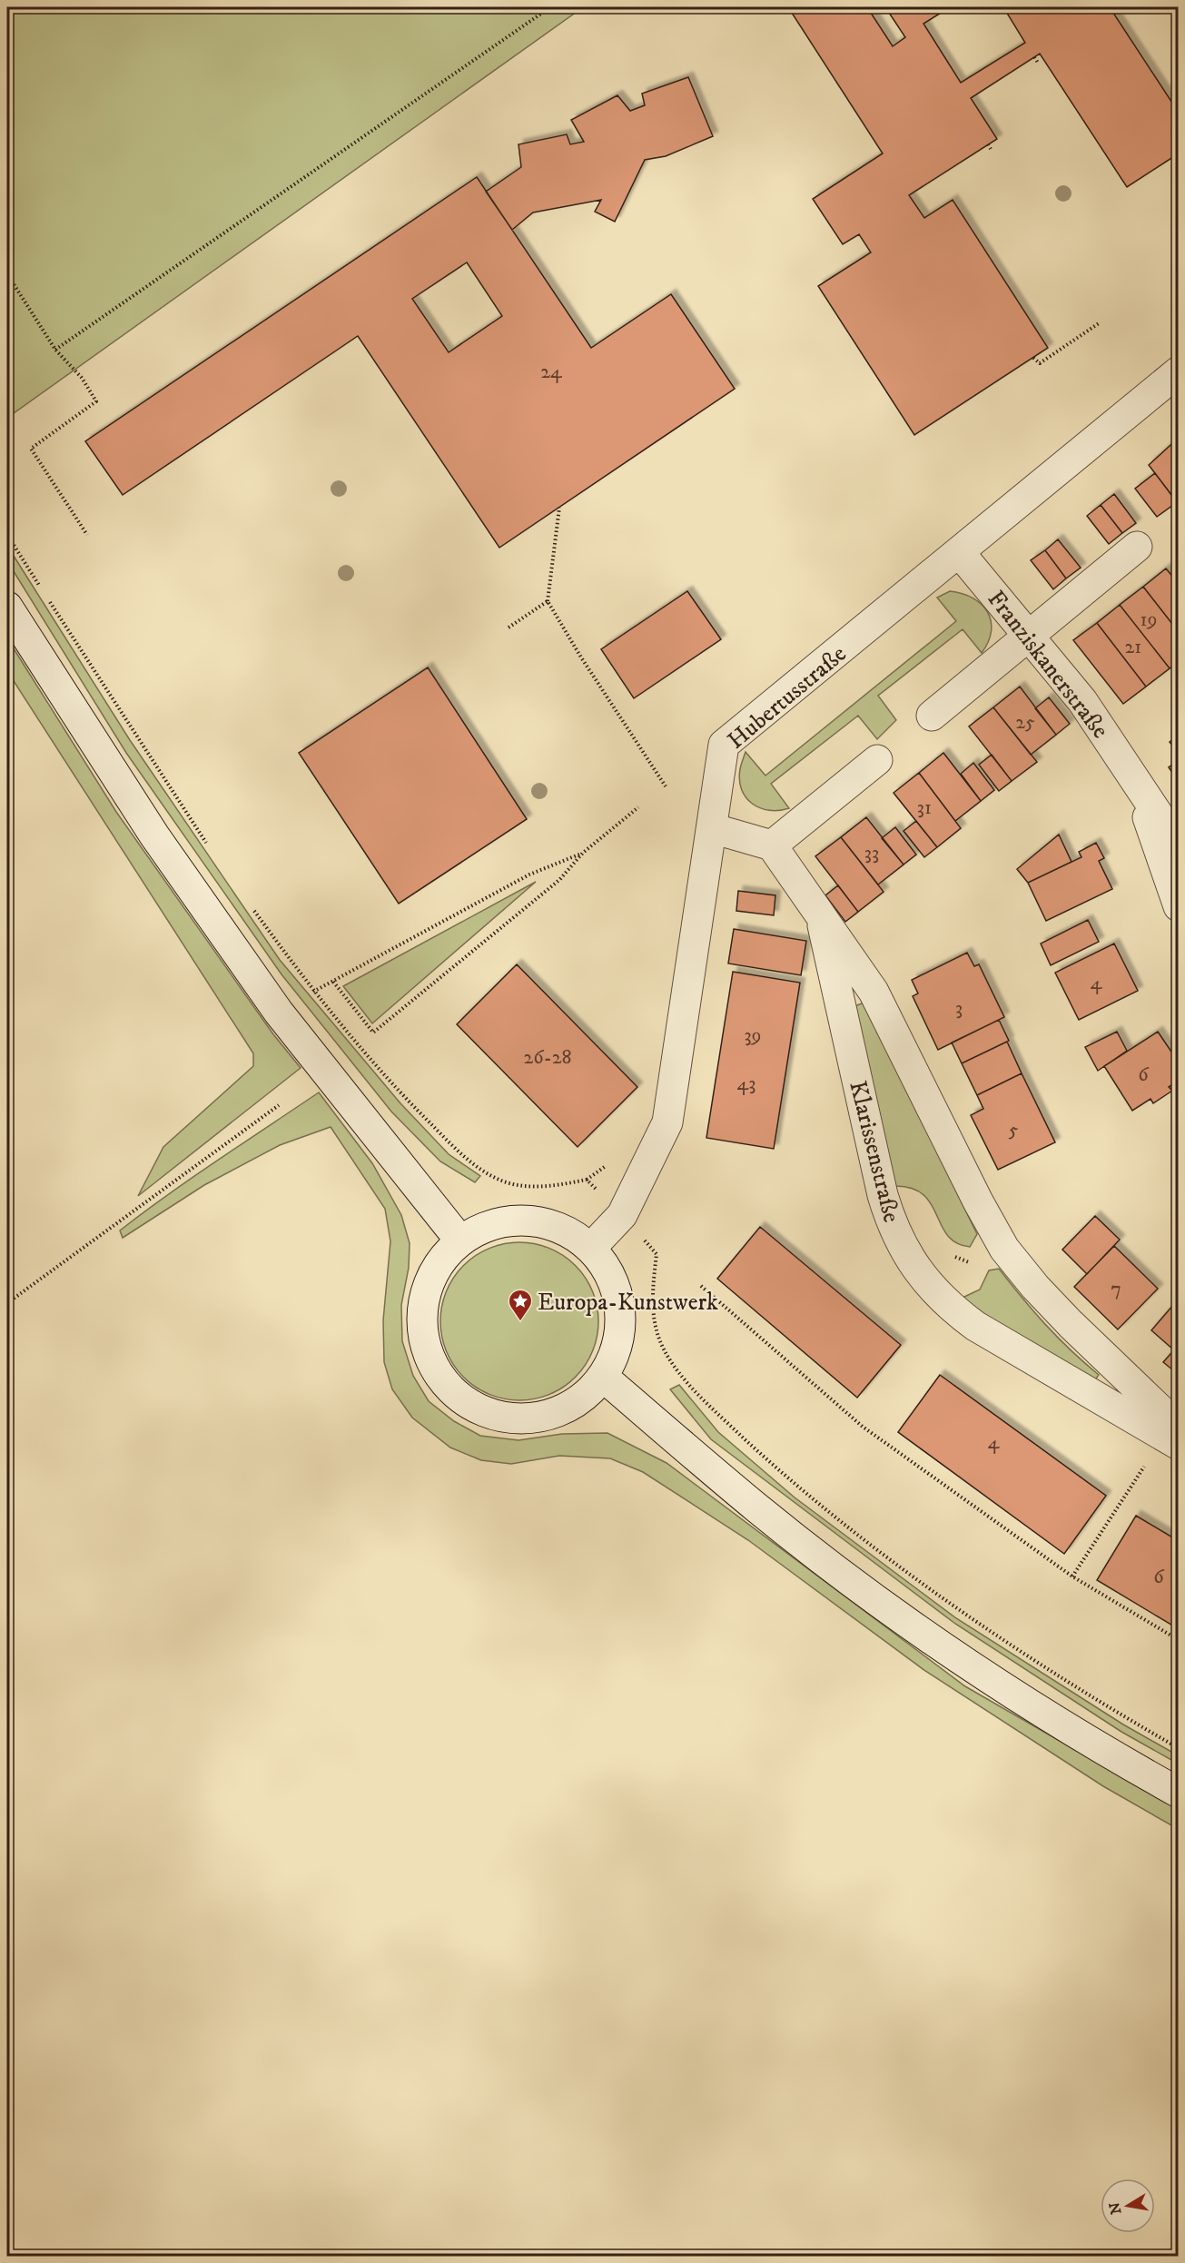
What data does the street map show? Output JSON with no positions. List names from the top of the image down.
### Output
{
  "streets": {
    "street": ["Franziskanerstraße", "Hubertusstraße", "Klarissenstraße"]
  },
  "crossings": [
    ["Franziskanerstraße", "Hubertusstraße"]
  ],
  "places": {
    "place": ["Europa-Kunstwerk"]
  },
  "house_numbers": [
    "24",
    "19",
    "21",
    "25",
    "31",
    "33",
    "4",
    "3",
    "39",
    "26-28",
    "6",
    "43",
    "5",
    "7",
    "4",
    "6"
  ],
  "north": "left"
}
